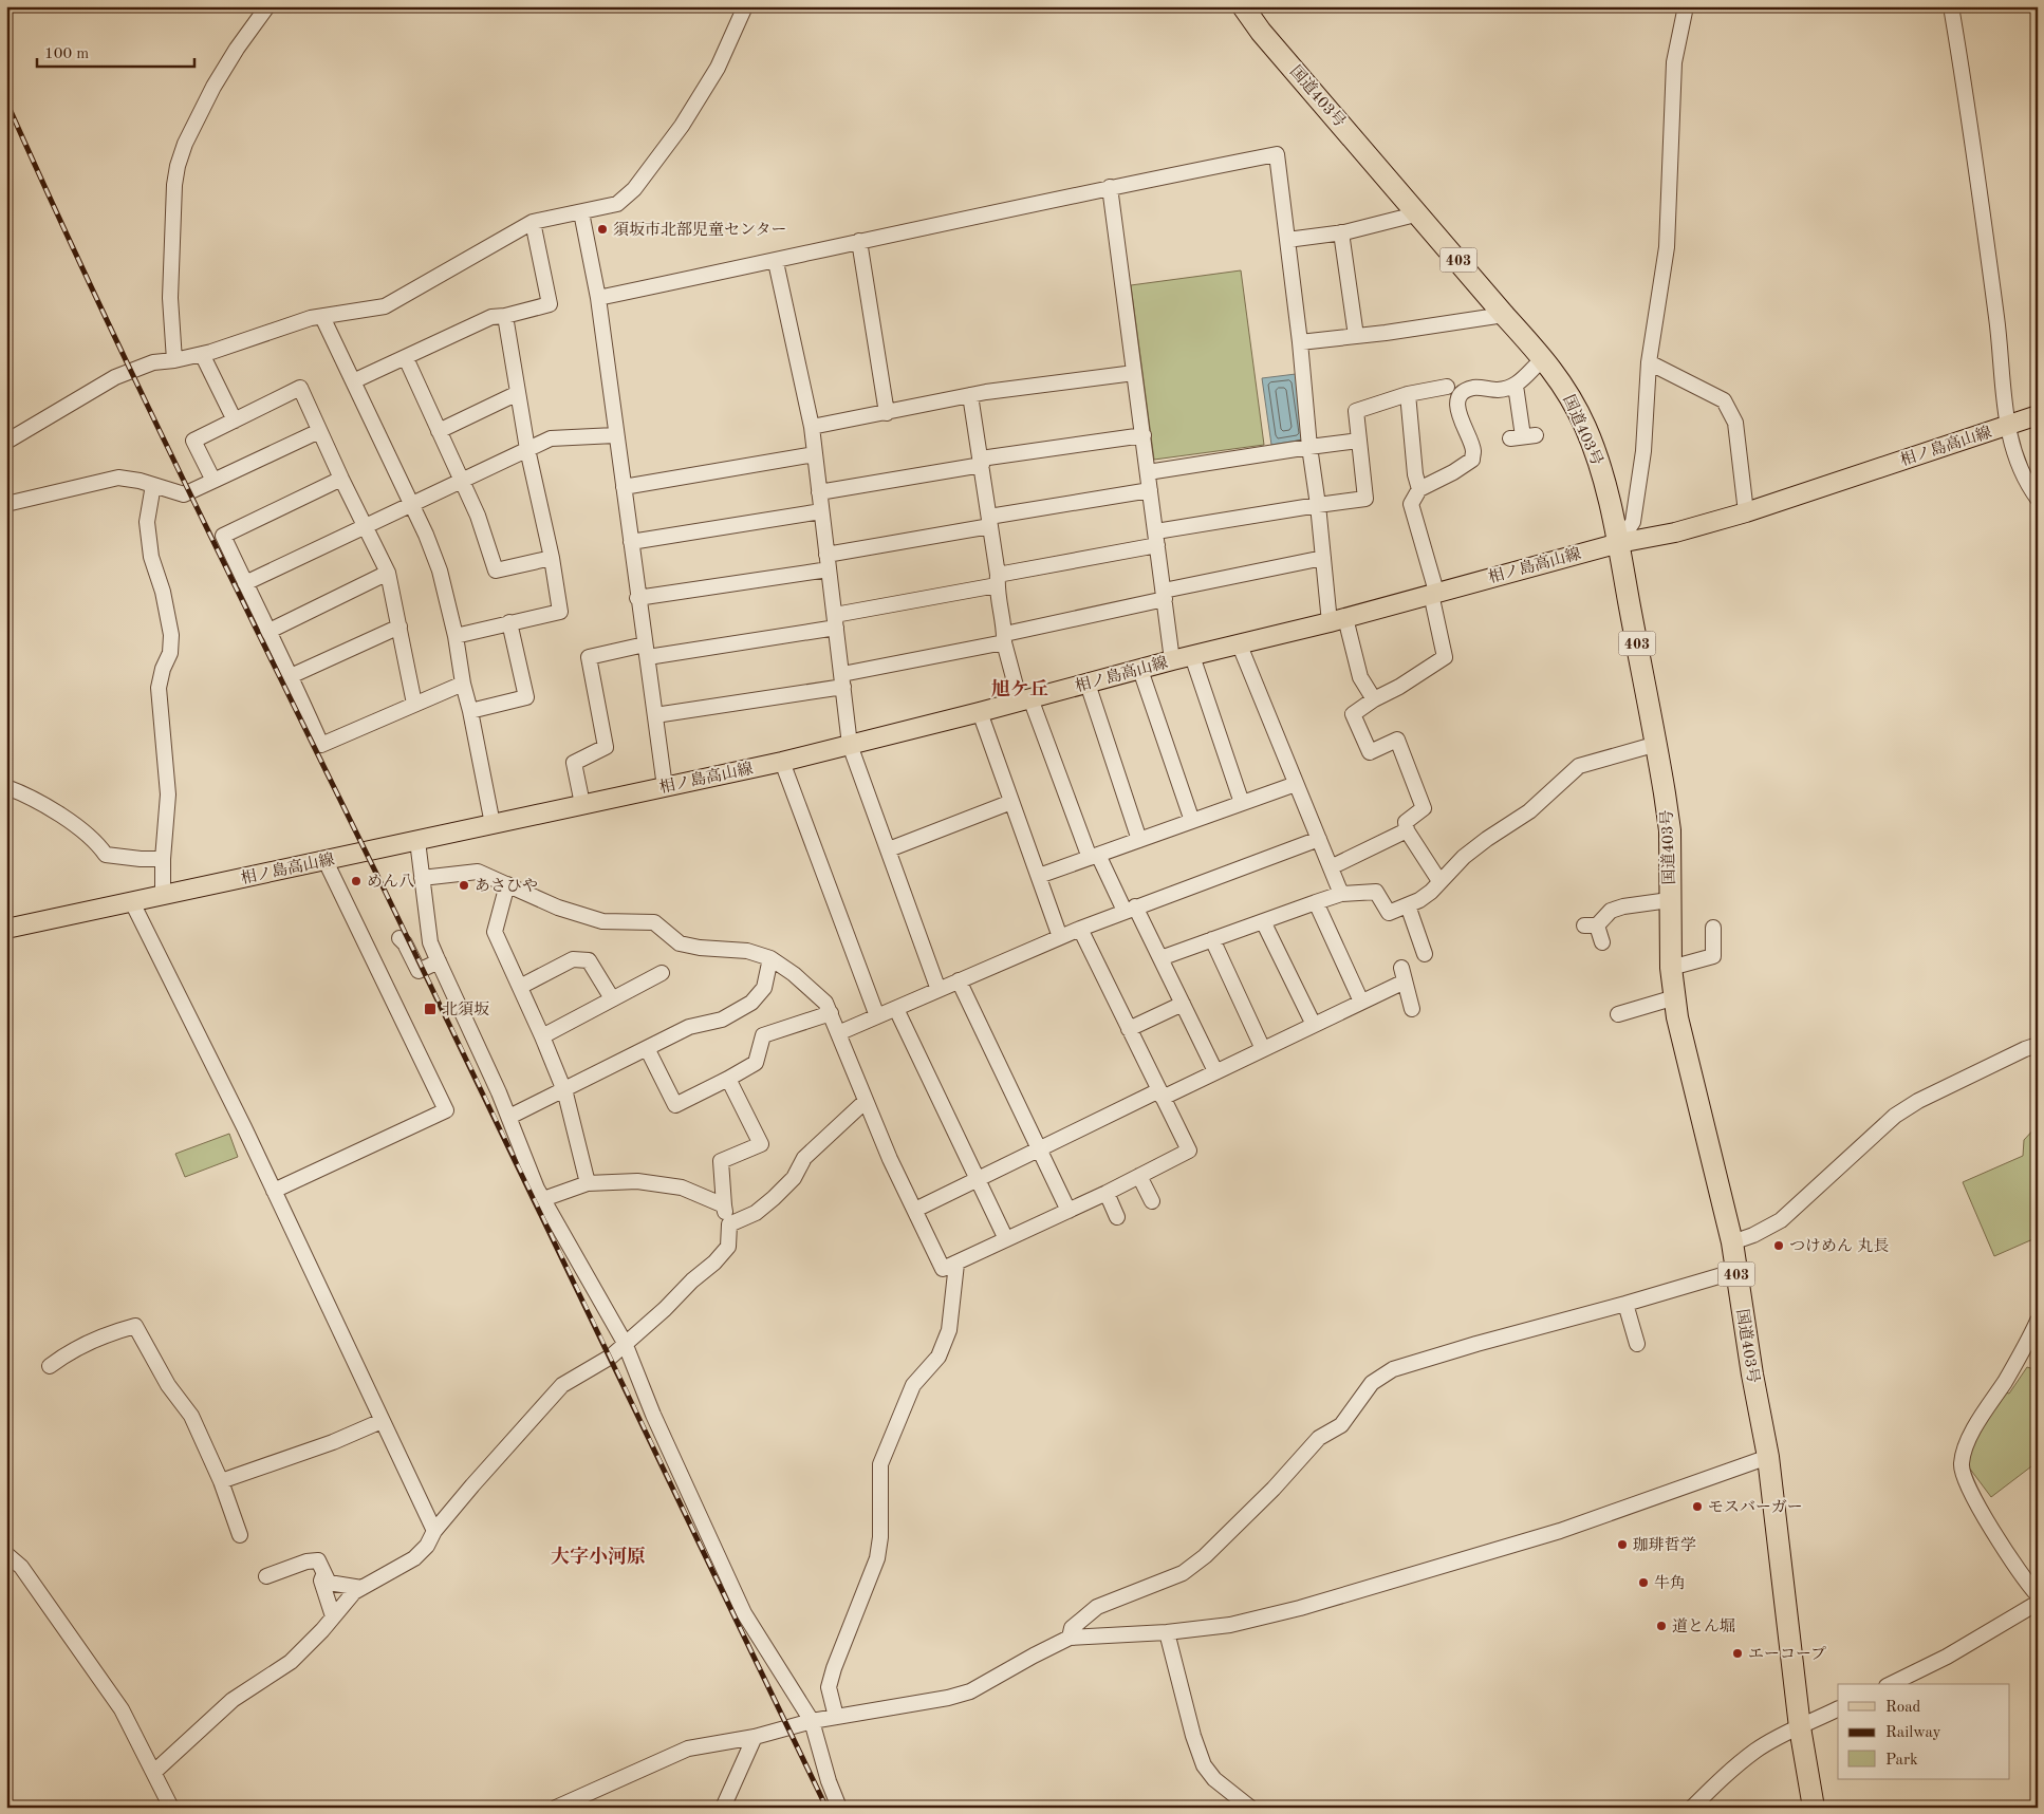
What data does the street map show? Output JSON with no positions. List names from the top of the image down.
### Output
{
  "streets": {
    "highway": ["国道403号", "403"],
    "main road": ["相ノ島高山線"]
  },
  "crossings": [
    ["国道403号", "相ノ島高山線"]
  ],
  "districts": ["旭ケ丘", "大字小河原"],
  "places": {
    "other": [
      "須坂市北部児童センター",
      "めん八",
      "あさひや",
      "つけめん 丸長",
      "モスバーガー",
      "珈琲哲学",
      "牛角",
      "道とん堀",
      "エーコープ"
    ],
    "transit": ["北須坂"]
  },
  "legend": ["Road", "Railway", "Park"],
  "scale_bar": "100 m"
}
